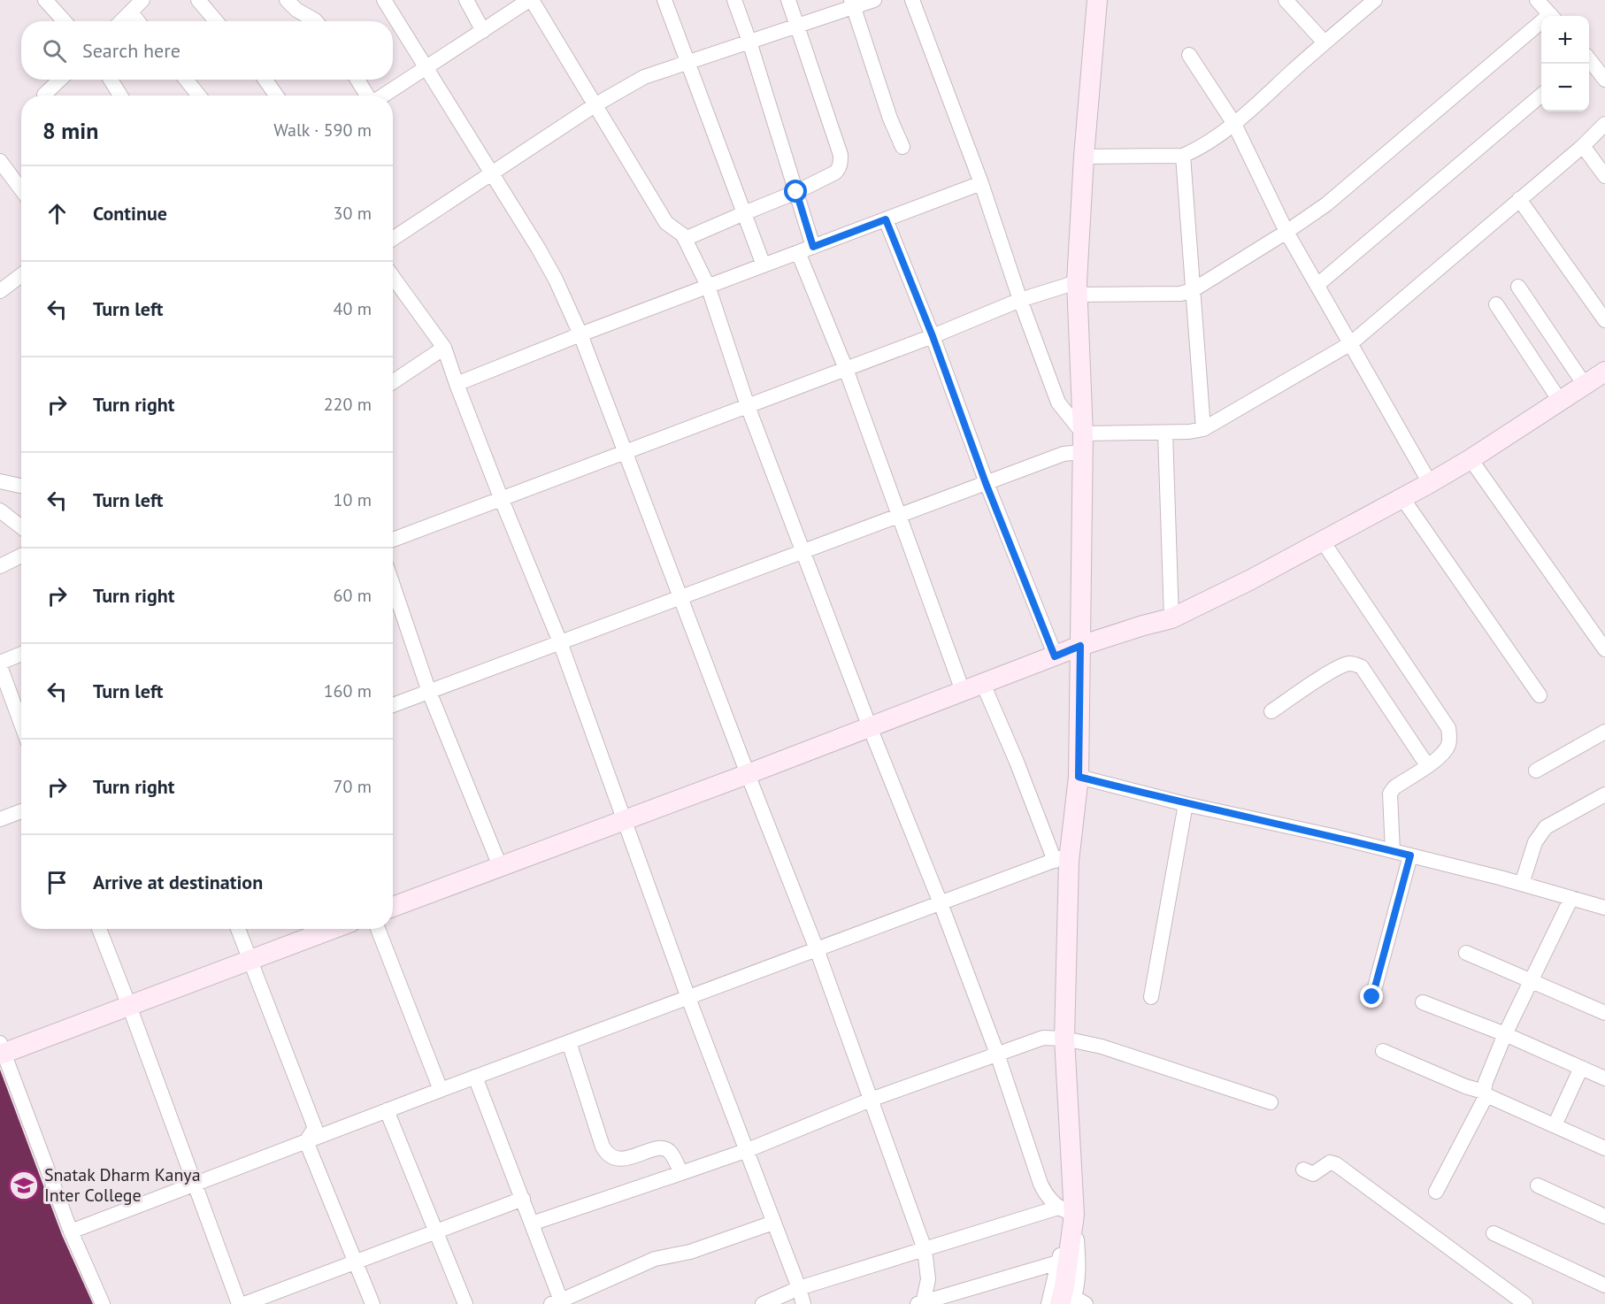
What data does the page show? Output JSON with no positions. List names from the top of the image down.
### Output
{
  "places": {
    "school or university": ["Snatak Dharm Kanya Inter College"]
  },
  "page": {
    "map_buttons": ["+", "−"],
    "search": "Search here",
    "heading": ["8 min", "Walk · 590 m"],
    "list": [
      ["Continue", "30 m"],
      ["Turn left", "40 m"],
      ["Turn right", "220 m"],
      ["Turn left", "10 m"],
      ["Turn right", "60 m"],
      ["Turn left", "160 m"],
      ["Turn right", "70 m"],
      "Arrive at destination"
    ]
  }
}
